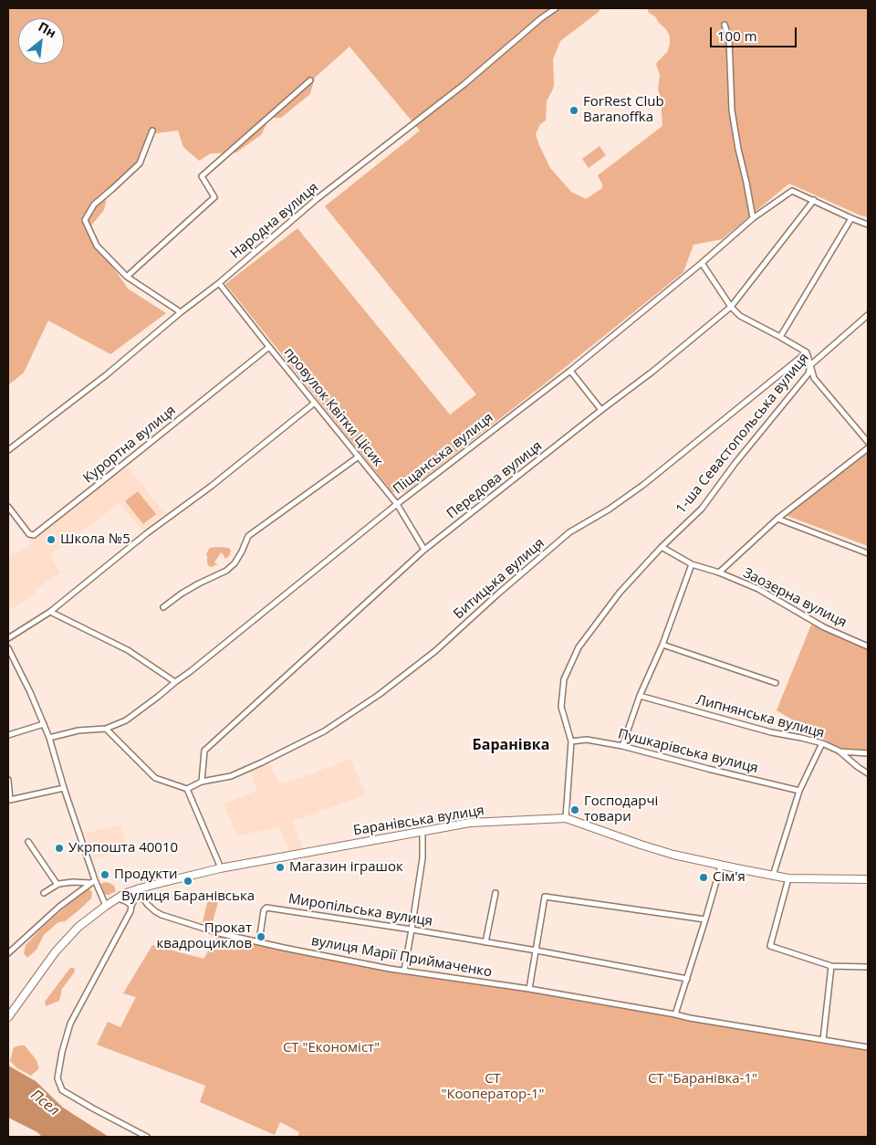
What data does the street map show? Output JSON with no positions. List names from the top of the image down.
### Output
{
  "streets": {
    "main road": ["Баранівська вулиця"],
    "street": [
      "Народна вулиця",
      "провулок Квітки Цісик",
      "1-ша Севастопольська вулиця",
      "Курортна вулиця",
      "Піщанська вулиця",
      "Передова вулиця",
      "Битицька вулиця",
      "Заозерна вулиця",
      "Липнянська вулиця",
      "Пушкарівська вулиця",
      "Миропільська вулиця",
      "вулиця Марії Приймаченко"
    ]
  },
  "crossings": [
    ["Народна вулиця", "провулок Квітки Цісик"],
    ["провулок Квітки Цісик", "Курортна вулиця"],
    ["провулок Квітки Цісик", "Піщанська вулиця"],
    ["провулок Квітки Цісик", "Передова вулиця"],
    ["1-ша Севастопольська вулиця", "Заозерна вулиця"],
    ["1-ша Севастопольська вулиця", "Пушкарівська вулиця"],
    ["1-ша Севастопольська вулиця", "Баранівська вулиця"],
    ["Піщанська вулиця", "Передова вулиця"],
    ["Передова вулиця", "Битицька вулиця"],
    ["Баранівська вулиця", "вулиця Марії Приймаченко"],
    ["Миропільська вулиця", "вулиця Марії Приймаченко"]
  ],
  "districts": ["Баранівка"],
  "water": ["Псел"],
  "parks": ["СТ \"Економіст\"", "СТ \"Кооператор-1\"", "СТ \"Баранівка-1\""],
  "places": [
    "ForRest Club Baranoffka",
    "Школа №5",
    "Господарчі товари",
    "Укрпошта 40010",
    "Магазин іграшок",
    "Продукти",
    "Сім'я",
    "Вулиця Баранівська",
    "Прокат квадроциклов"
  ],
  "scale_bar": "100 m",
  "north": "top right"
}
